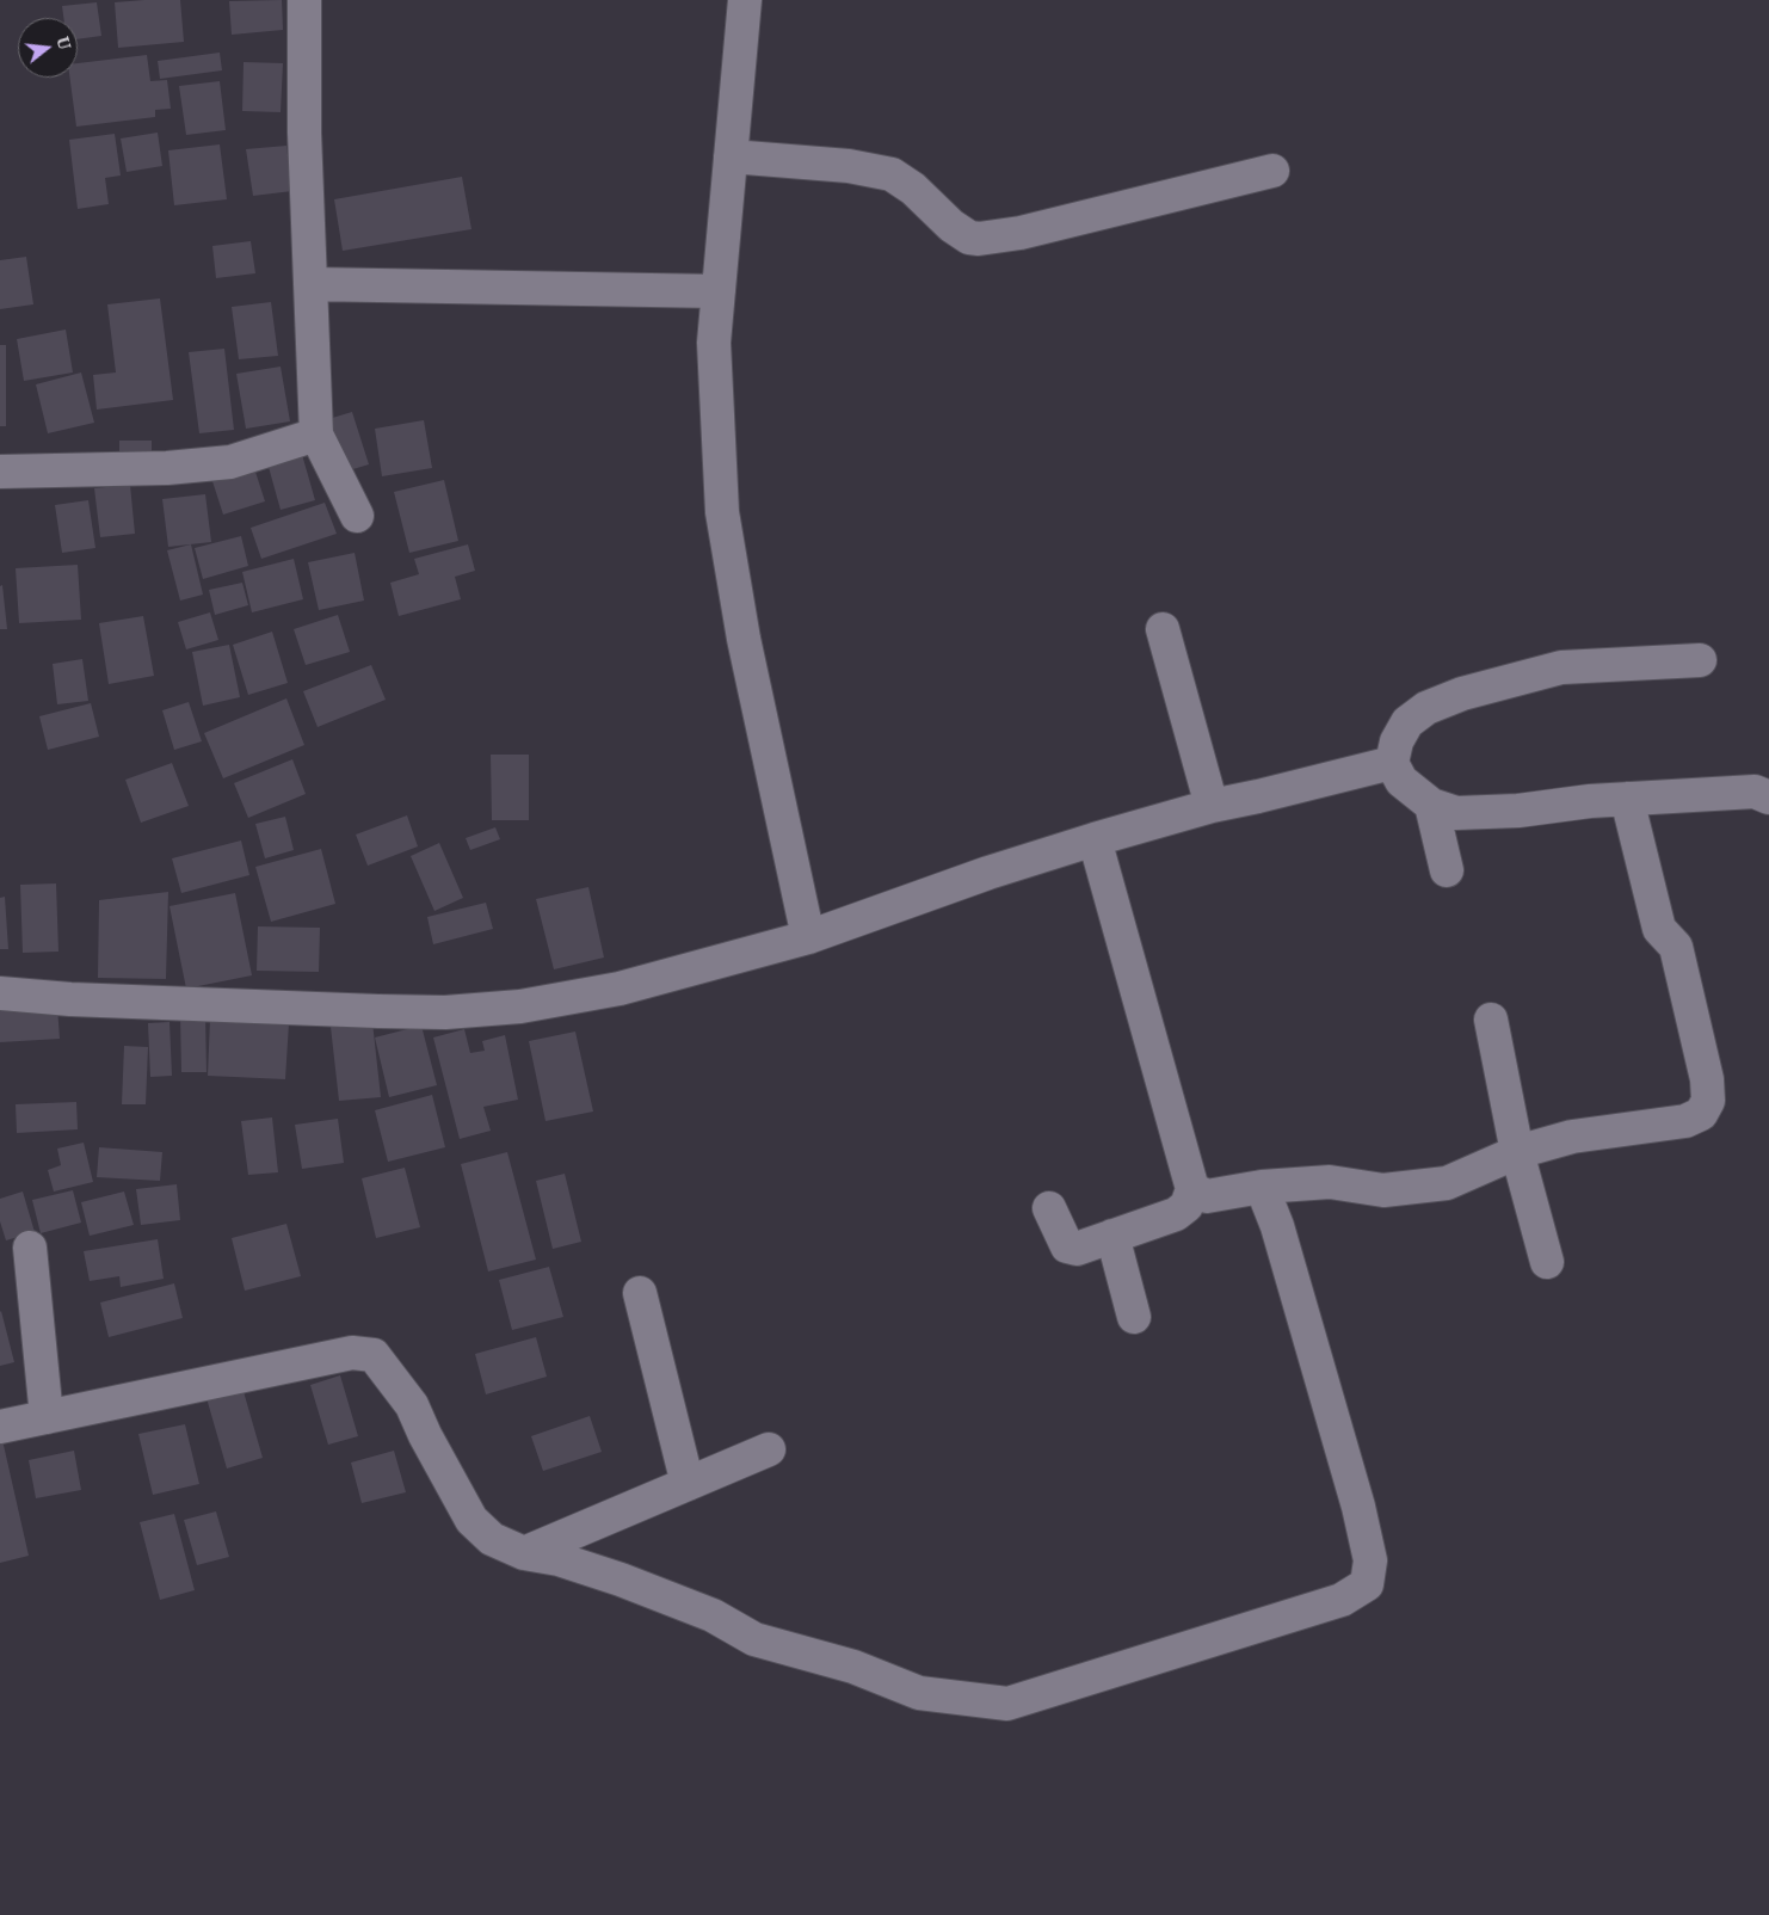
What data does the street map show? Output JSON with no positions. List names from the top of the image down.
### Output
{
  "north": "right"
}
